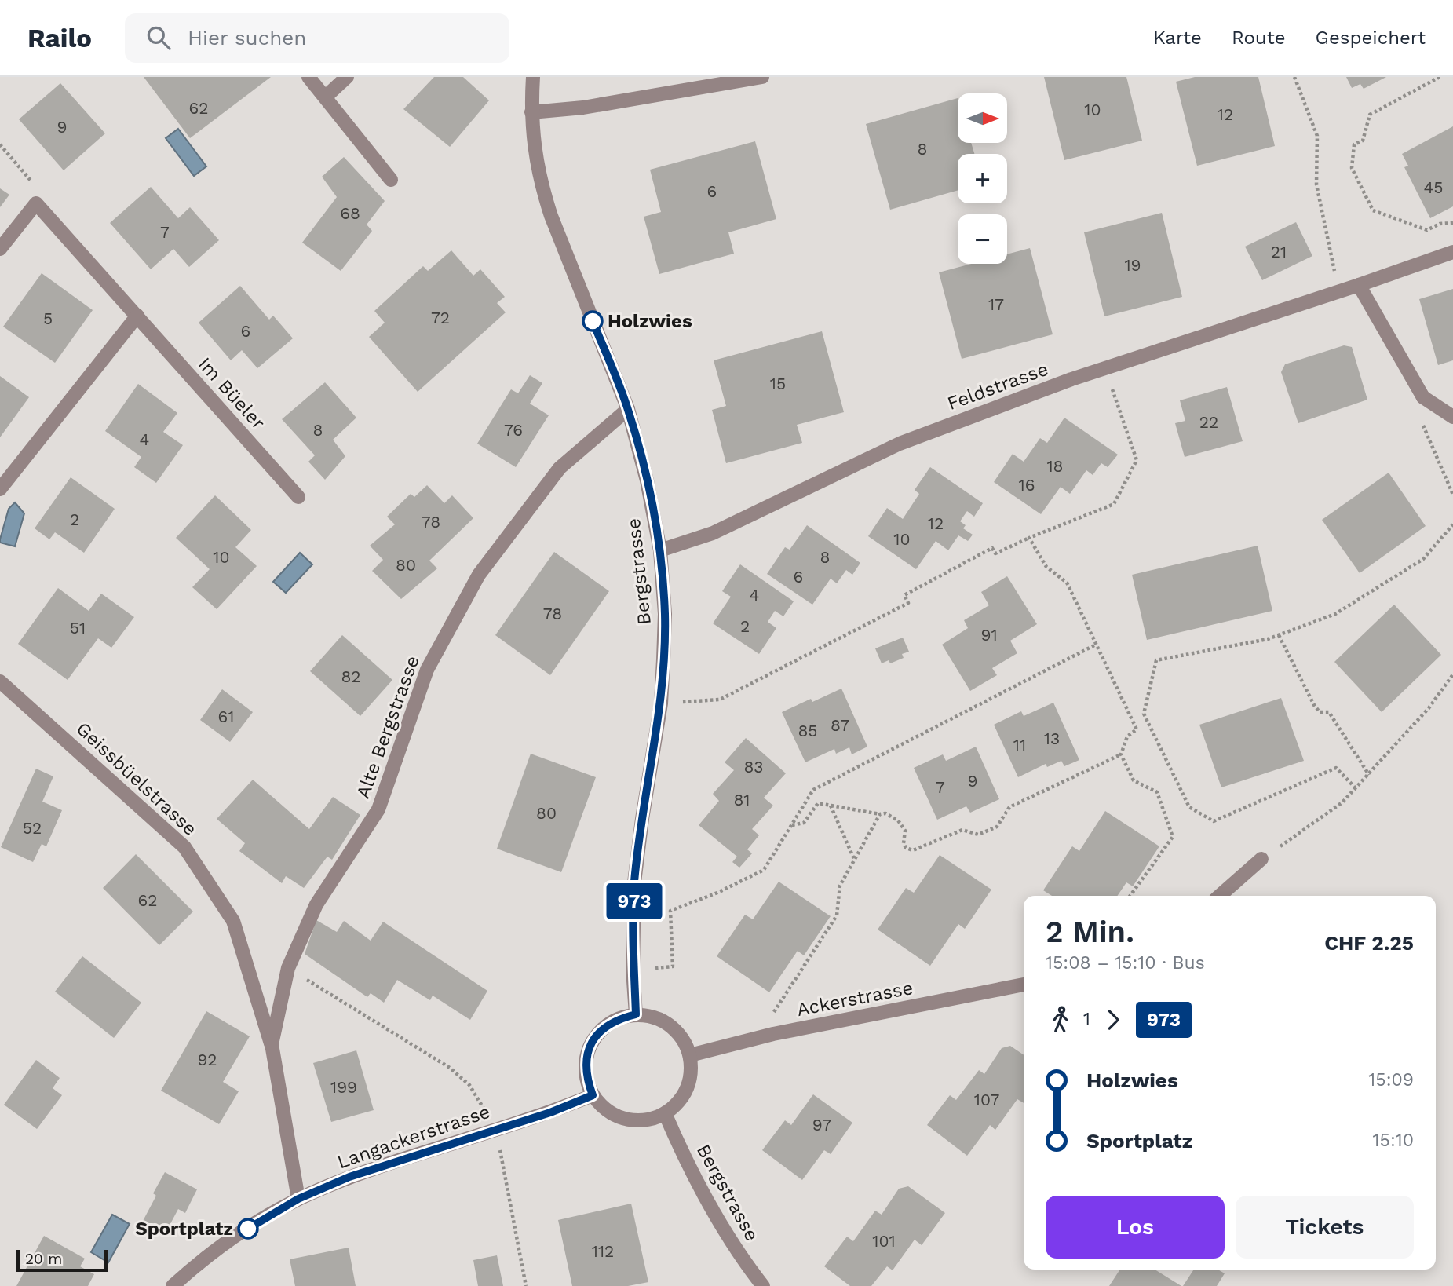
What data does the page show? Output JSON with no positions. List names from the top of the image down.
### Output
{
  "streets": {
    "street": [
      "Feldstrasse",
      "Im Büeler",
      "Bergstrasse",
      "Alte Bergstrasse",
      "Geissbüelstrasse",
      "Ackerstrasse",
      "Langackerstrasse"
    ]
  },
  "crossings": [
    ["Feldstrasse", "Bergstrasse"],
    ["Bergstrasse", "Alte Bergstrasse"],
    ["Bergstrasse", "Ackerstrasse"],
    ["Bergstrasse", "Langackerstrasse"],
    ["Alte Bergstrasse", "Geissbüelstrasse"],
    ["Alte Bergstrasse", "Langackerstrasse"],
    ["Ackerstrasse", "Langackerstrasse"]
  ],
  "places": ["Holzwies", "Sportplatz"],
  "lines": ["bus line 973"],
  "house_numbers": [
    "62",
    "10",
    "12",
    "9",
    "8",
    "45",
    "6",
    "68",
    "7",
    "21",
    "19",
    "17",
    "72",
    "5",
    "6",
    "15",
    "22",
    "8",
    "76",
    "4",
    "18",
    "16",
    "2",
    "78",
    "12",
    "10",
    "10",
    "8",
    "80",
    "6",
    "4",
    "78",
    "2",
    "51",
    "91",
    "82",
    "61",
    "87",
    "85",
    "13",
    "11",
    "83",
    "9",
    "7",
    "81",
    "80",
    "52",
    "62",
    "92",
    "199",
    "107",
    "97",
    "101",
    "112"
  ],
  "scale_bar": "20 m",
  "north": "right",
  "page": {
    "header": "Railo",
    "search": "Hier suchen",
    "nav": ["Karte", "Route", "Gespeichert"],
    "on_map": "973",
    "map_buttons": ["+", "−"],
    "heading": ["2 Min.", "15:08 – 15:10 · Bus", "CHF 2.25"],
    "legs": ["1", "973"],
    "list": [
      {
        "name": "Holzwies",
        "value": "15:09"
      },
      {
        "name": "Sportplatz",
        "value": "15:10"
      }
    ],
    "buttons": ["Los", "Tickets"],
    "scale": "20 m"
  }
}
